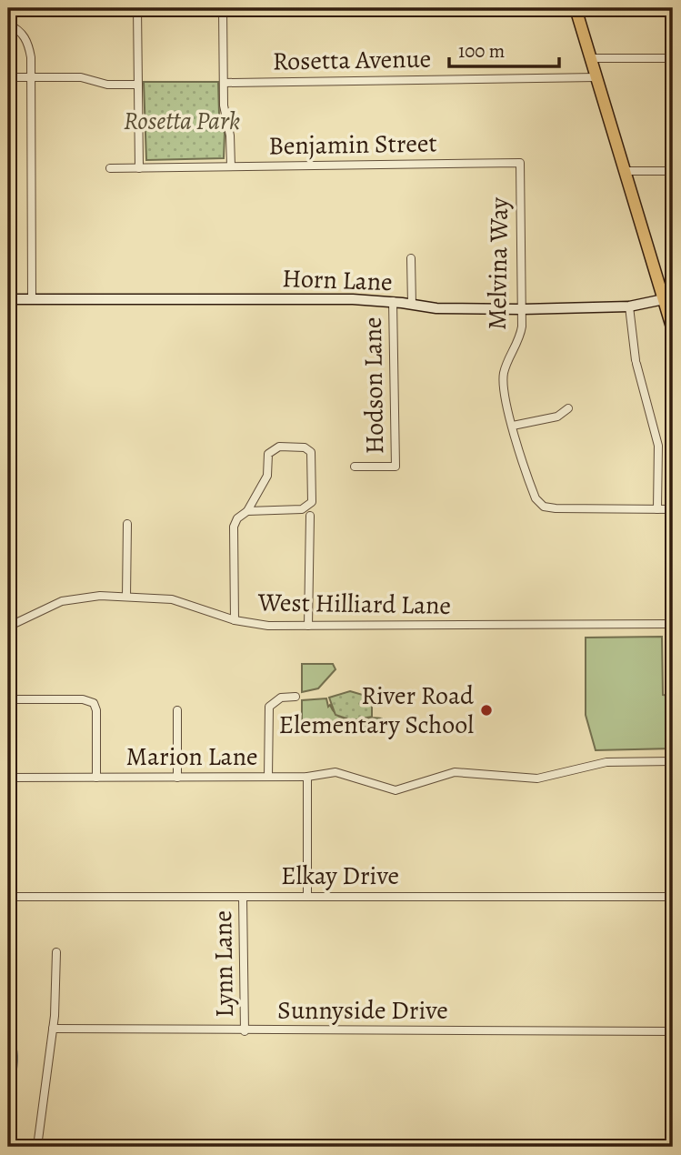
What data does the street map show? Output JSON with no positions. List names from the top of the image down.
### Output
{
  "streets": {
    "street": [
      "Rosetta Avenue",
      "Benjamin Street",
      "Melvina Way",
      "Horn Lane",
      "Hodson Lane",
      "West Hilliard Lane",
      "Marion Lane",
      "Elkay Drive",
      "Lynn Lane",
      "Sunnyside Drive"
    ]
  },
  "crossings": [
    ["Benjamin Street", "Melvina Way"],
    ["Melvina Way", "Horn Lane"],
    ["Horn Lane", "Hodson Lane"],
    ["Elkay Drive", "Lynn Lane"],
    ["Lynn Lane", "Sunnyside Drive"]
  ],
  "parks": ["Rosetta Park"],
  "places": ["River Road Elementary School"],
  "scale_bar": "100 m"
}
